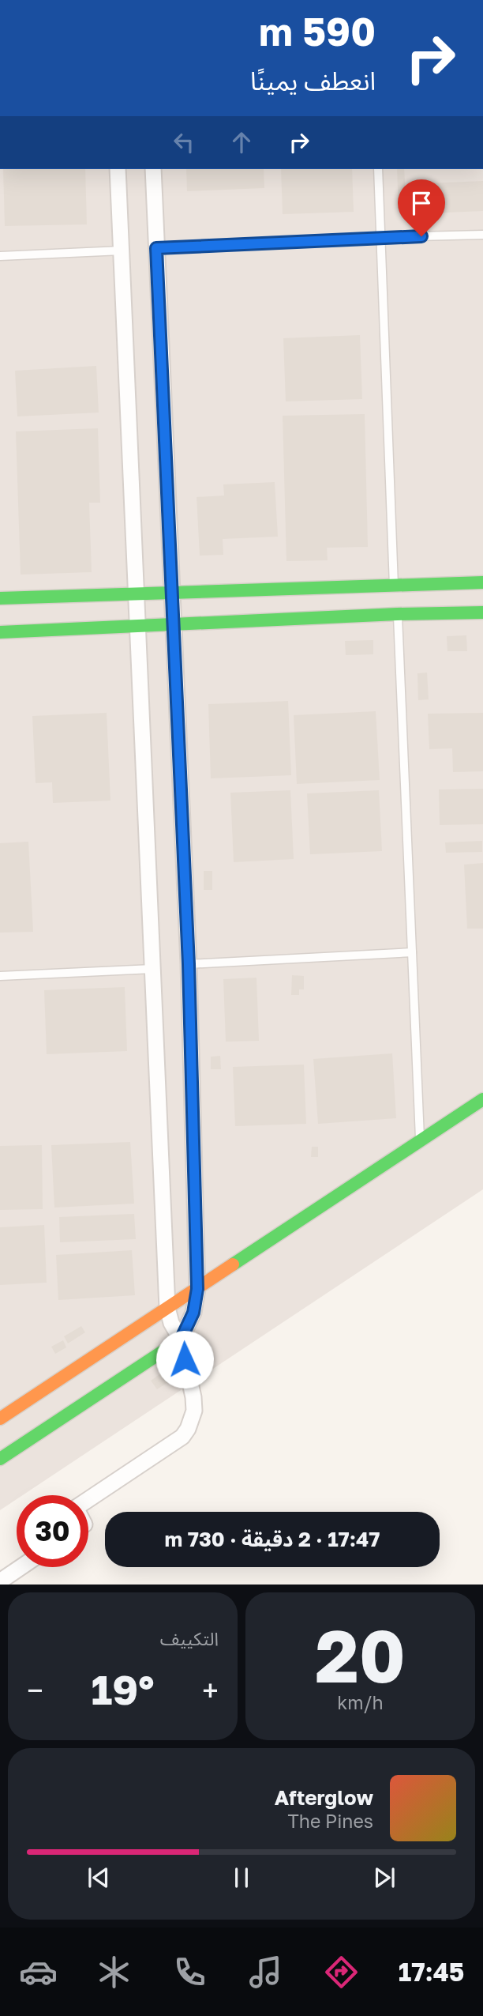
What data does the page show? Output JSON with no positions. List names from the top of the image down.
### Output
{
  "page": {
    "turn": ["590 m", "انعطف يمينًا"],
    "limit": "30",
    "trip": "17:47 · 2 دقيقة · 730 m",
    "tile": [
      ["20", "km/h"],
      "التكييف"
    ],
    "heat": ["−", "19°", "+"],
    "song": ["Afterglow", "The Pines"],
    "tabs": "17:45"
  }
}
